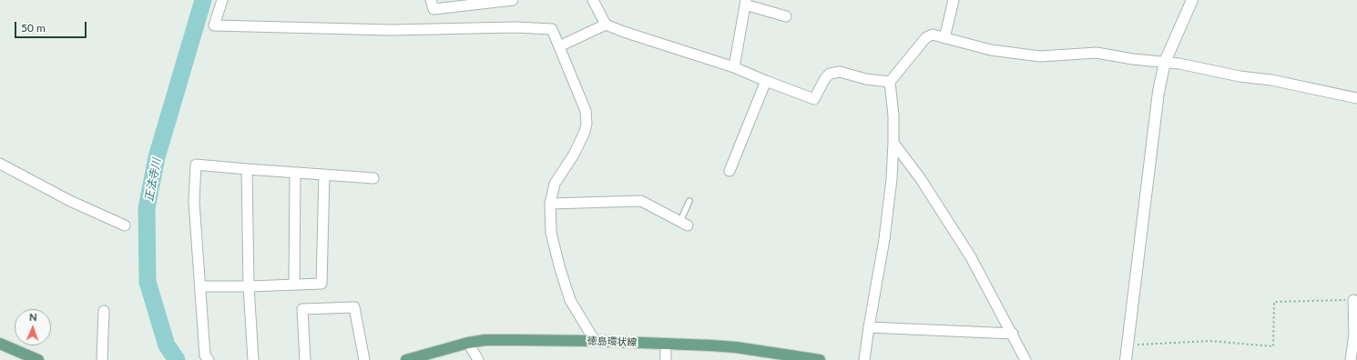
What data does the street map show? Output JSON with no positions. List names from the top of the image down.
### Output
{
  "streets": {
    "main road": ["徳島環状線"]
  },
  "water": ["正法寺川"],
  "scale_bar": "50 m",
  "north": "top"
}
